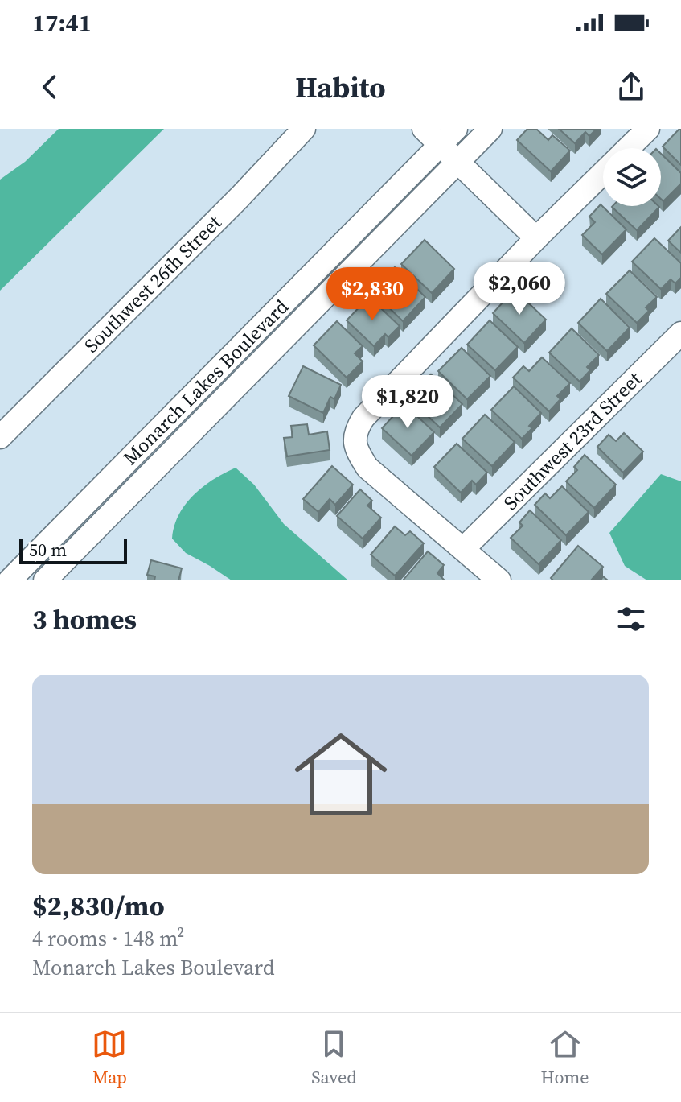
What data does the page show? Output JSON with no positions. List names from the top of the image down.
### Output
{
  "streets": {
    "street": ["Southwest 26th Street", "Monarch Lakes Boulevard", "Southwest 23rd Street"]
  },
  "scale_bar": "50 m",
  "page": {
    "status": "17:41",
    "header": "Habito",
    "price": ["$2,060", "$2,830", "$1,820"],
    "scale": "50 m",
    "heading": "3 homes",
    "list": [
      {
        "name": "$2,830/mo",
        "note": "4 rooms · 148 m² · Monarch Lakes Boulevard"
      }
    ],
    "tabs": ["Map", "Saved", "Home"]
  }
}
